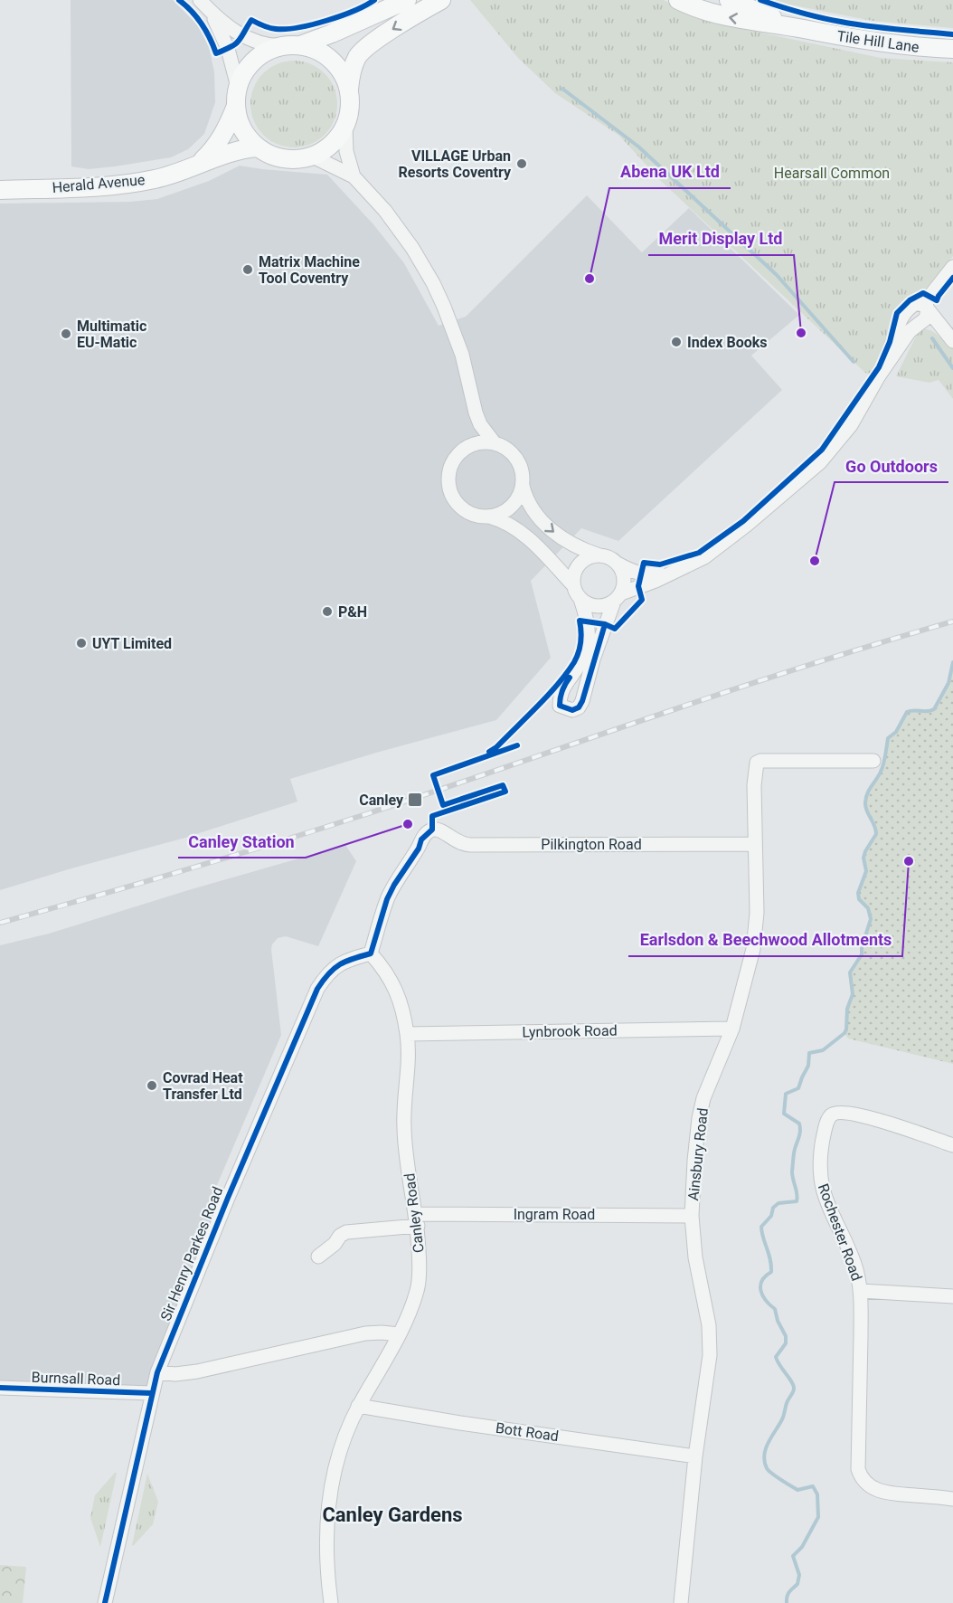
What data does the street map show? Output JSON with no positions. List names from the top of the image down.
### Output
{
  "streets": {
    "main road": ["Tile Hill Lane", "Herald Avenue"],
    "street": [
      "Pilkington Road",
      "Lynbrook Road",
      "Ainsbury Road",
      "Canley Road",
      "Ingram Road",
      "Rochester Road",
      "Sir Henry Parkes Road",
      "Burnsall Road",
      "Bott Road"
    ]
  },
  "crossings": [
    ["Pilkington Road", "Ainsbury Road"],
    ["Pilkington Road", "Canley Road"],
    ["Pilkington Road", "Sir Henry Parkes Road"],
    ["Lynbrook Road", "Ainsbury Road"],
    ["Lynbrook Road", "Canley Road"],
    ["Ainsbury Road", "Ingram Road"],
    ["Ainsbury Road", "Bott Road"],
    ["Canley Road", "Ingram Road"],
    ["Canley Road", "Sir Henry Parkes Road"],
    ["Canley Road", "Bott Road"],
    ["Sir Henry Parkes Road", "Burnsall Road"]
  ],
  "districts": ["Canley Gardens"],
  "parks": ["Hearsall Common"],
  "places": {
    "other": [
      "VILLAGE Urban Resorts Coventry",
      "Matrix Machine Tool Coventry",
      "Abena UK Ltd",
      "Merit Display Ltd",
      "Multimatic EU-Matic",
      "Index Books",
      "Go Outdoors",
      "P&H",
      "UYT Limited",
      "Canley Station",
      "Earlsdon & Beechwood Allotments",
      "Covrad Heat Transfer Ltd"
    ],
    "transit": ["Canley"]
  }
}
